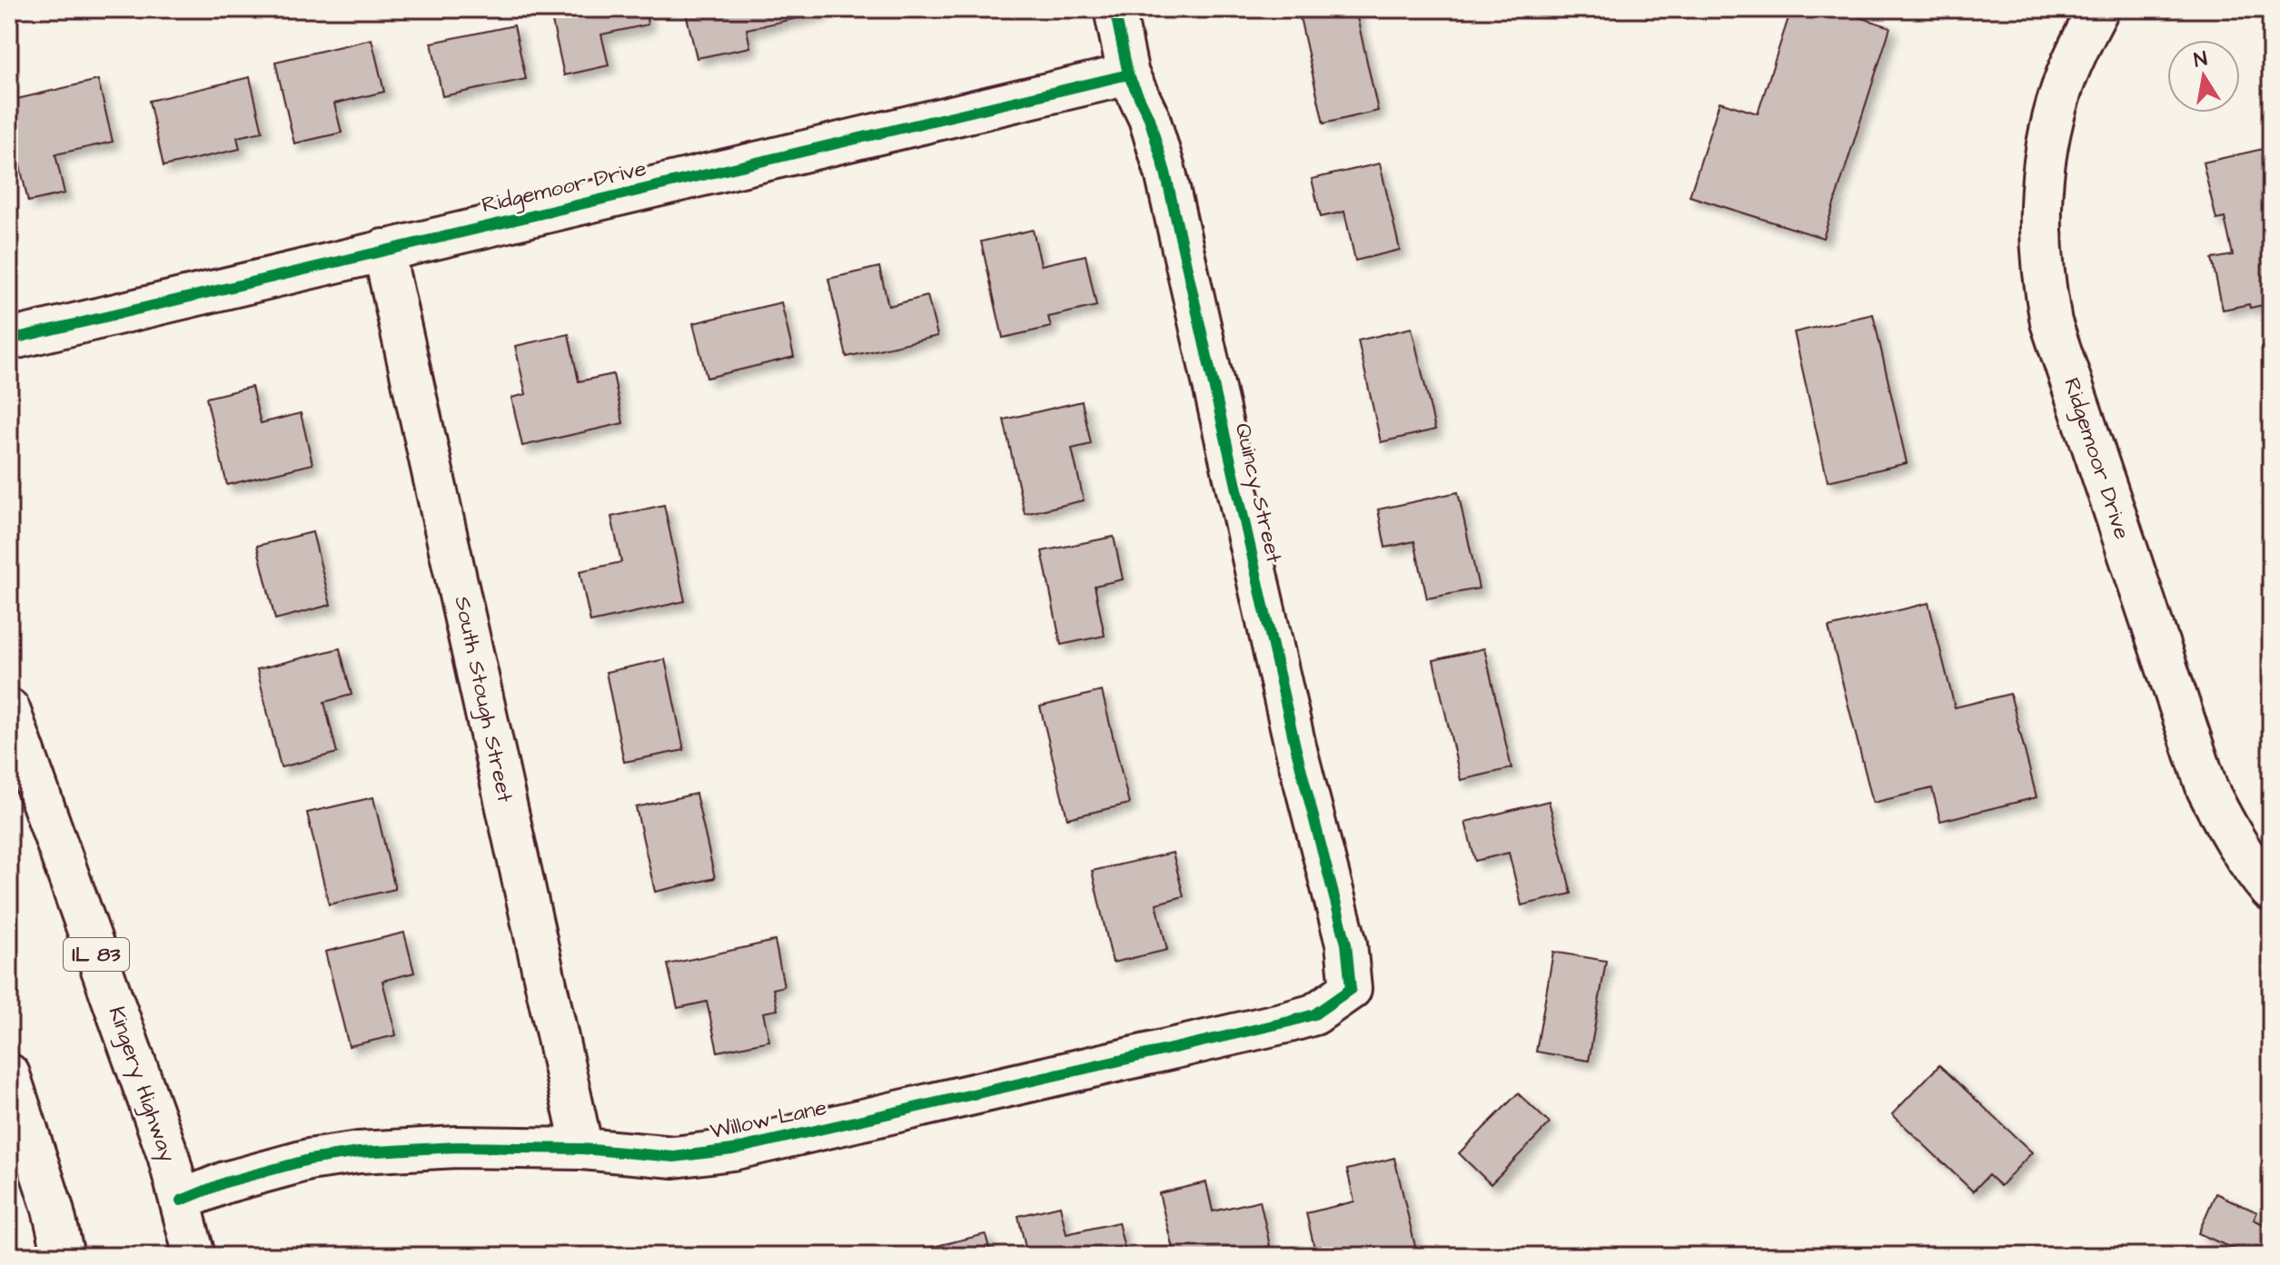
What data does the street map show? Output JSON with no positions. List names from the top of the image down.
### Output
{
  "streets": {
    "main road": [
      "Ridgemoor Drive",
      "Quincy Street",
      "South Stough Street",
      "IL 83",
      "Kingery Highway",
      "Willow Lane"
    ]
  },
  "crossings": [
    ["Ridgemoor Drive", "Quincy Street"],
    ["Ridgemoor Drive", "South Stough Street"],
    ["Quincy Street", "Willow Lane"],
    ["South Stough Street", "Willow Lane"],
    ["Kingery Highway", "Willow Lane"]
  ],
  "north": "top"
}
